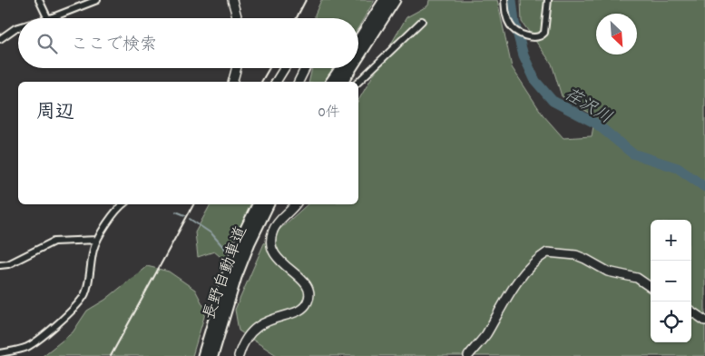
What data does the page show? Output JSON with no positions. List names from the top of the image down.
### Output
{
  "streets": {
    "highway": ["長野自動車道"]
  },
  "water": ["荏沢川"],
  "north": "bottom right",
  "page": {
    "search": "ここで検索",
    "heading": ["周辺", "0件"],
    "map_buttons": ["+", "−"]
  }
}
